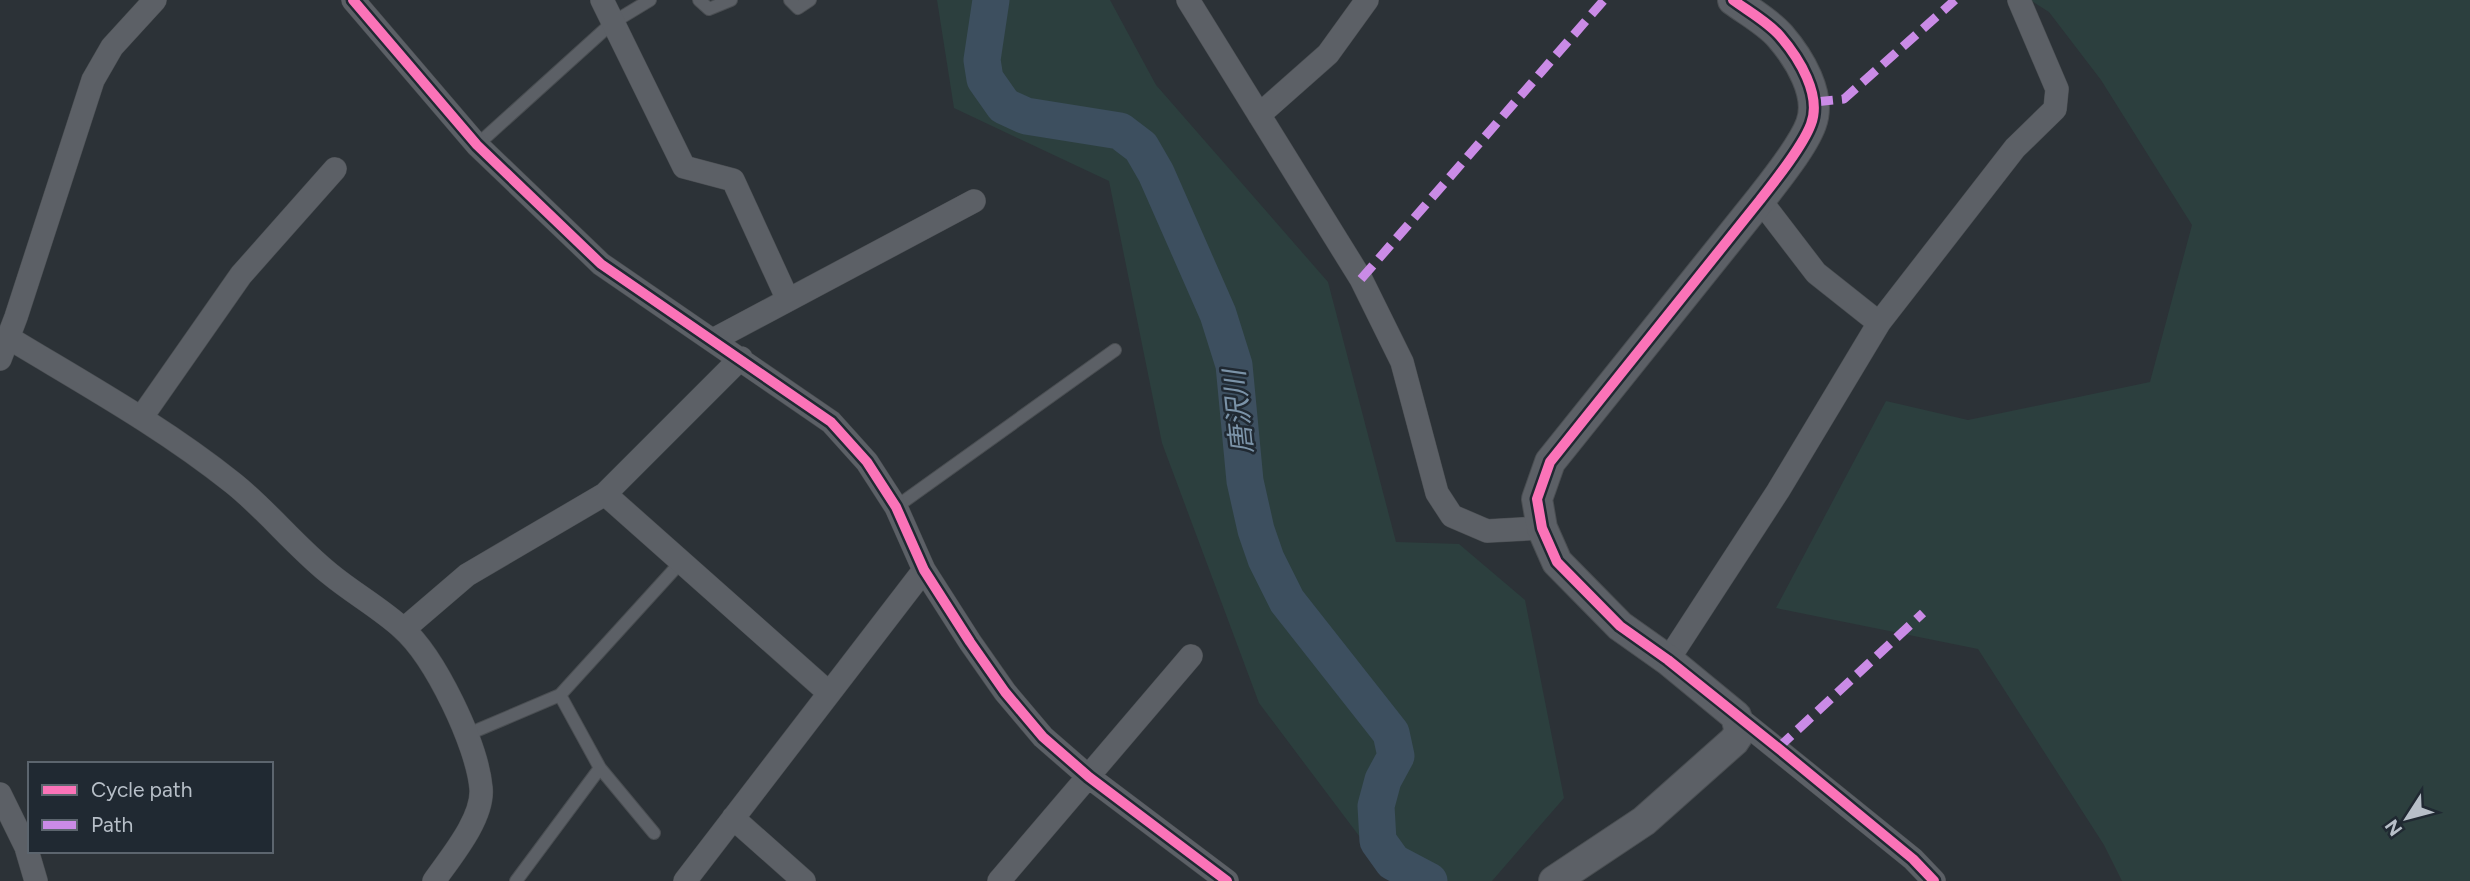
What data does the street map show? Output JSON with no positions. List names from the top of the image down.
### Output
{
  "water": ["唐沢川"],
  "legend": ["Cycle path", "Path"],
  "north": "bottom left"
}
